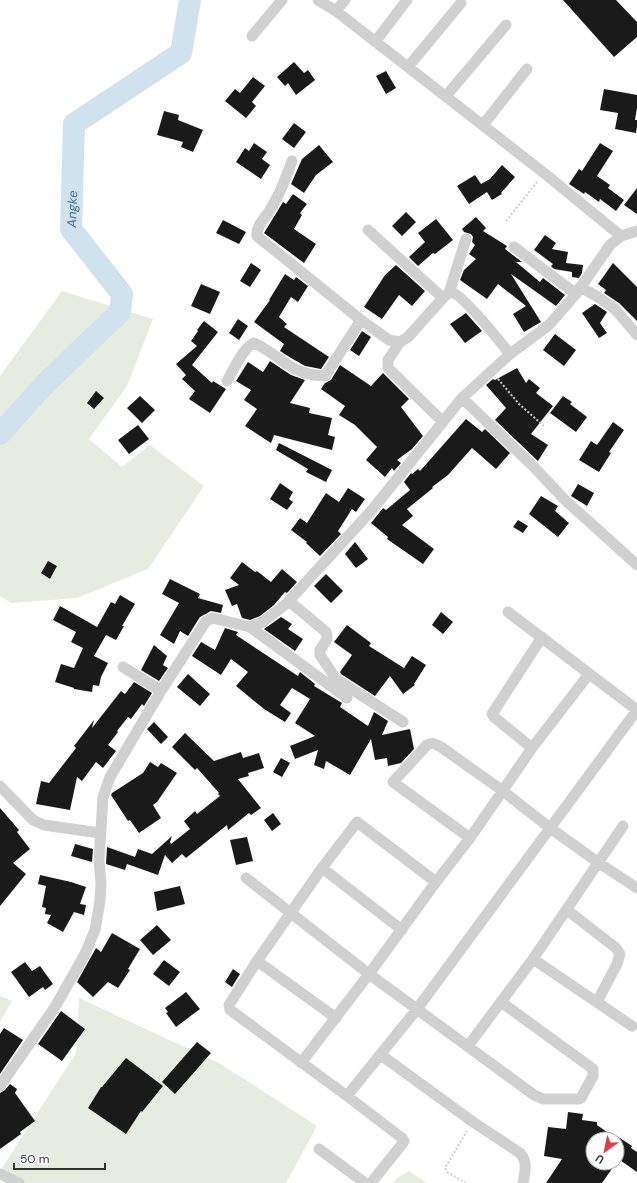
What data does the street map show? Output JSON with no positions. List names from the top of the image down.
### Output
{
  "water": ["Angke"],
  "scale_bar": "50 m",
  "north": "bottom left"
}
